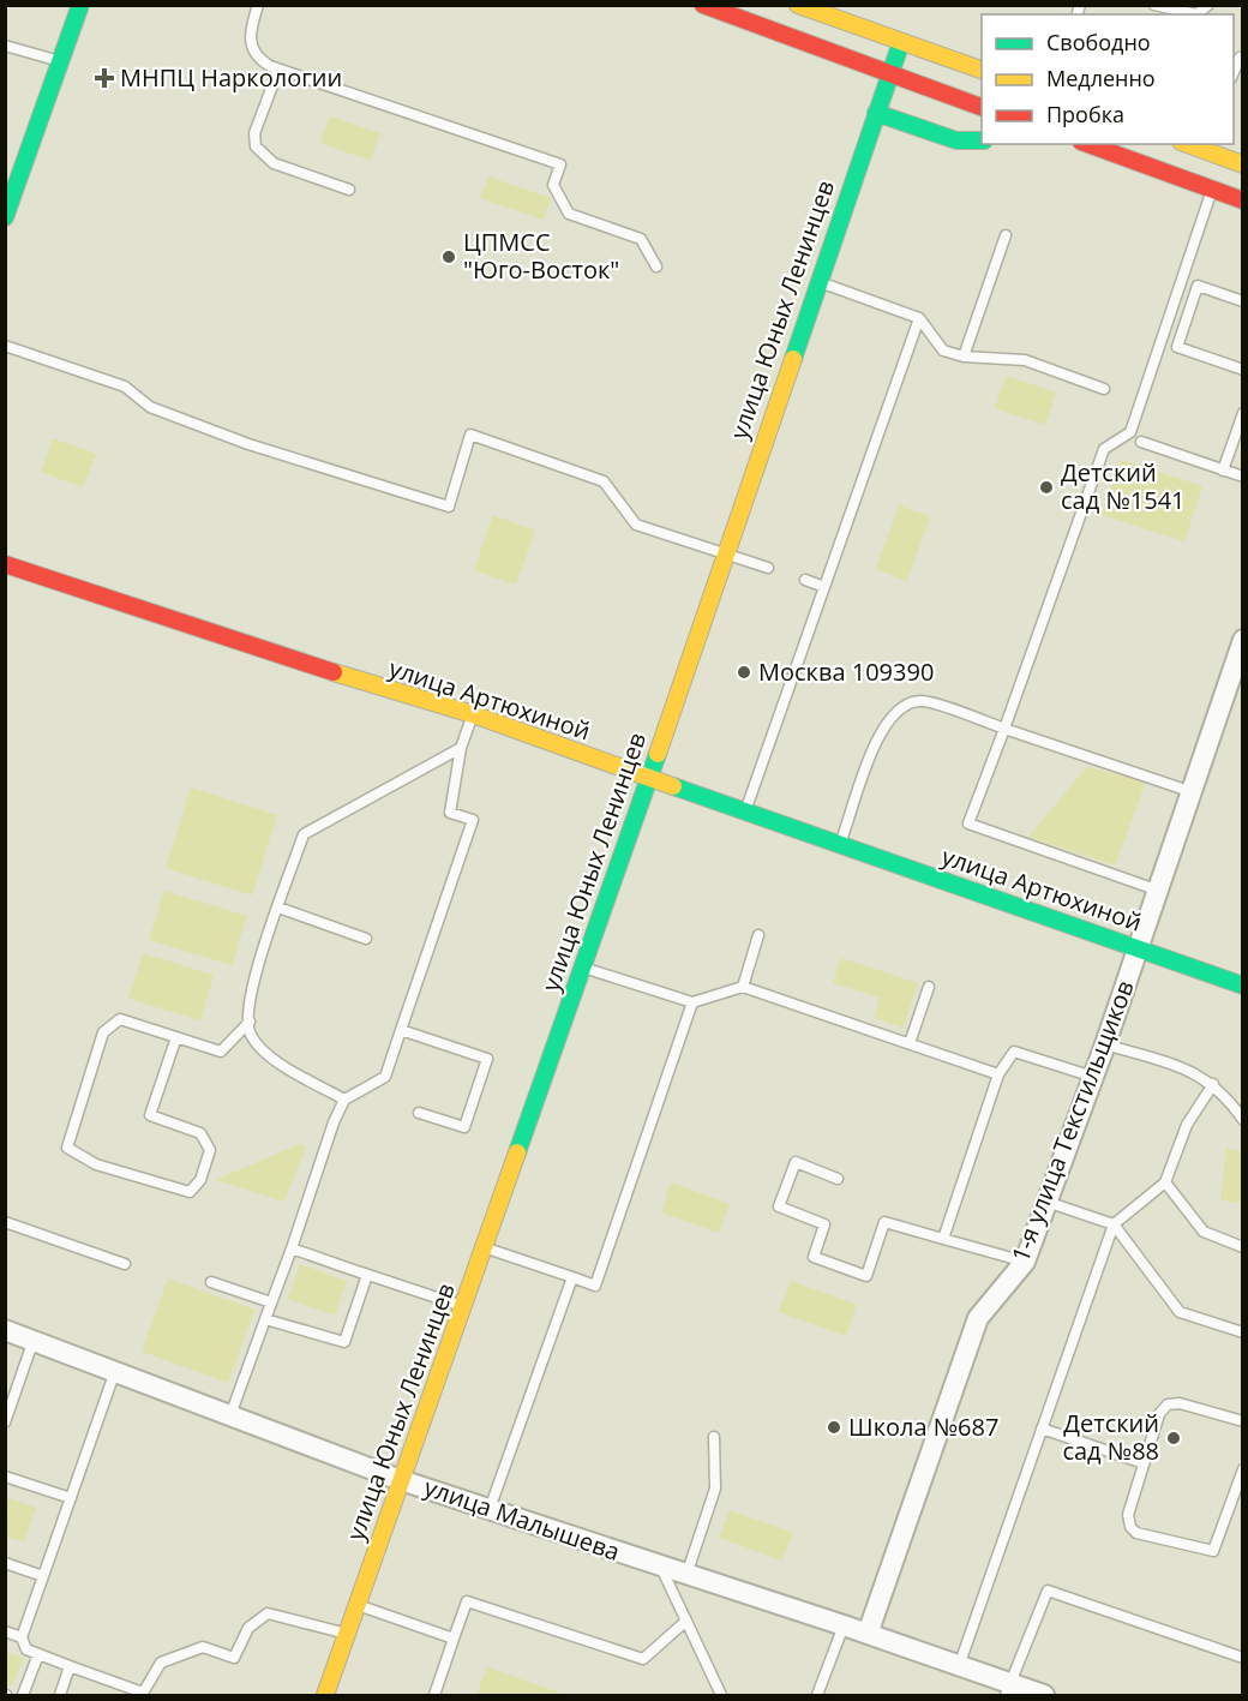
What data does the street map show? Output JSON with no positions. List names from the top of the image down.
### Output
{
  "streets": {
    "main road": ["улица Юных Ленинцев", "улица Артюхиной"],
    "street": ["1-я улица Текстильщиков", "улица Малышева"]
  },
  "crossings": [
    ["улица Юных Ленинцев", "улица Артюхиной"],
    ["улица Юных Ленинцев", "улица Малышева"],
    ["улица Артюхиной", "1-я улица Текстильщиков"],
    ["1-я улица Текстильщиков", "улица Малышева"]
  ],
  "places": {
    "health": ["МНПЦ Наркологии"],
    "other": [
      "ЦПМСС \"Юго-Восток\"",
      "Детский сад №1541",
      "Москва 109390",
      "Школа №687",
      "Детский сад №88"
    ]
  },
  "legend": ["Свободно", "Медленно", "Пробка"]
}
